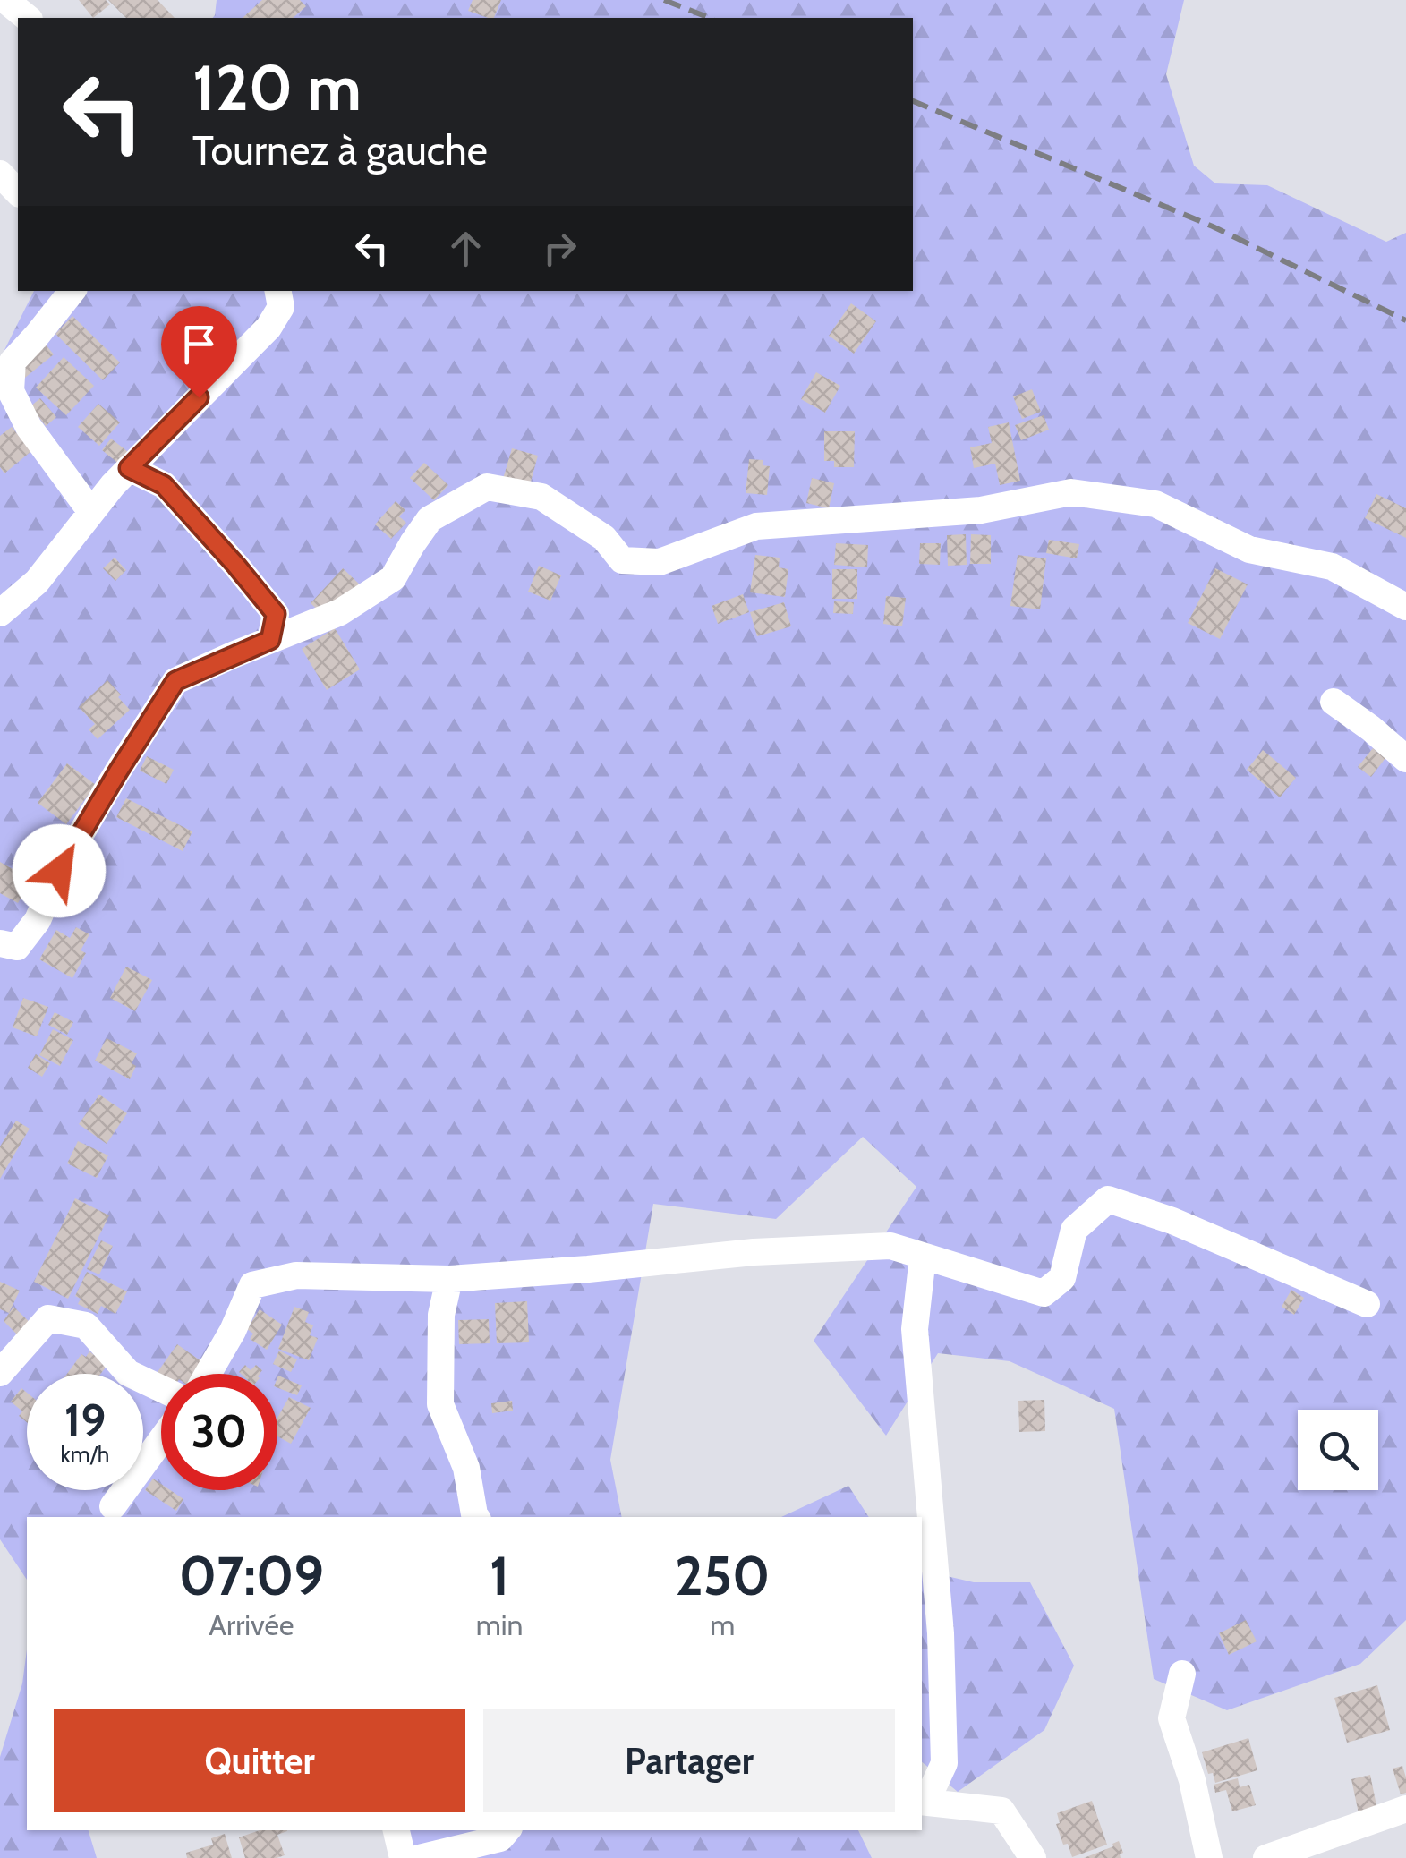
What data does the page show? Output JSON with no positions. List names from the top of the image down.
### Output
{
  "page": {
    "turn": ["120 m", "Tournez à gauche"],
    "speed": "19 km/h",
    "limit": "30",
    "eta": [
      "07:09",
      "Arrivée",
      "1",
      "min",
      "250",
      "m"
    ],
    "buttons": ["Quitter", "Partager"]
  }
}
